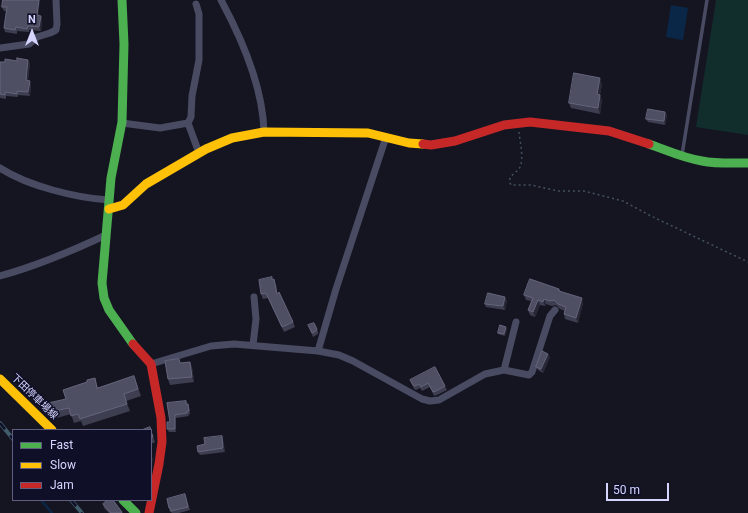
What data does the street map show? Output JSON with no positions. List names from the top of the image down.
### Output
{
  "streets": {
    "street": ["下田停車場線"]
  },
  "legend": ["Fast", "Slow", "Jam"],
  "scale_bar": "50 m",
  "north": "top"
}
